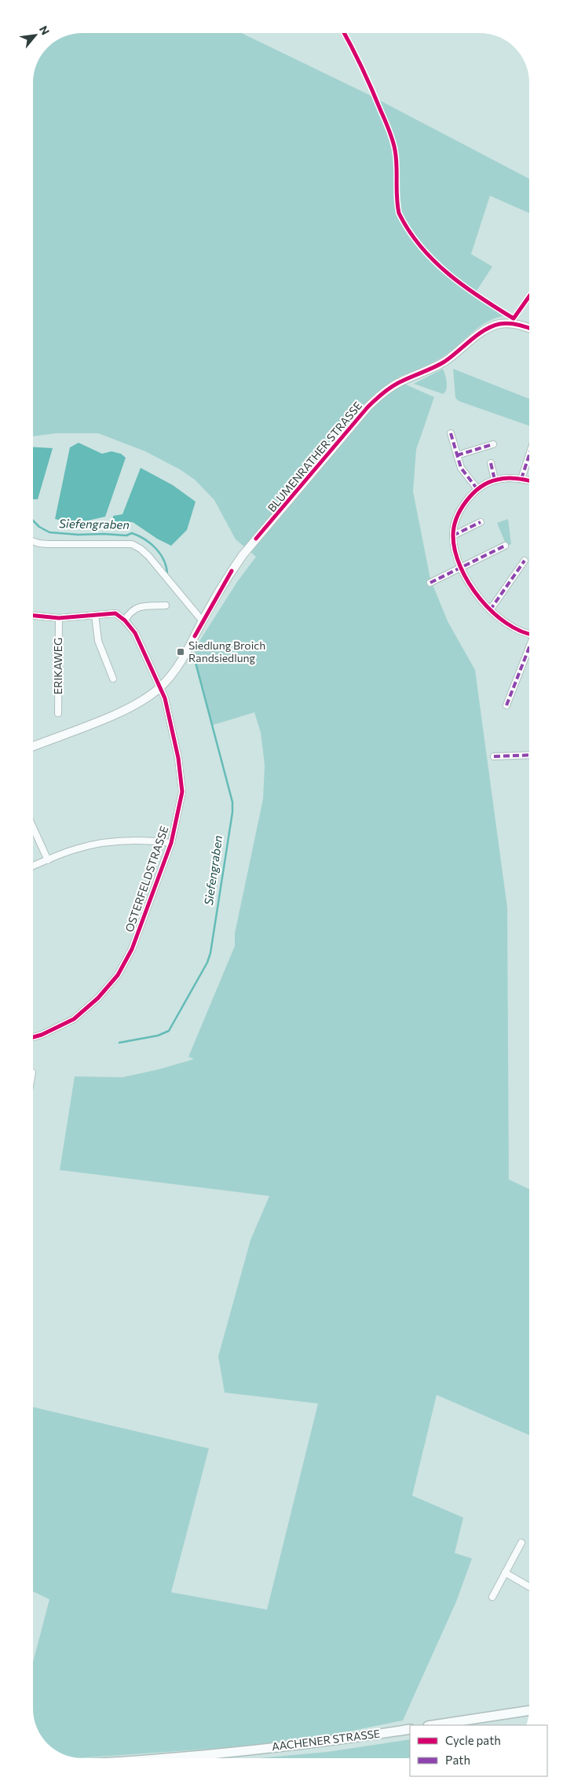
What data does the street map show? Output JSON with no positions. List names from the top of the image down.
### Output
{
  "streets": {
    "main road": ["AACHENER STRASSE"],
    "street": ["BLUMENRATHER STRASSE", "ERIKAWEG", "OSTERFELDSTRASSE"]
  },
  "crossings": [
    ["BLUMENRATHER STRASSE", "OSTERFELDSTRASSE"]
  ],
  "water": ["Siefengraben"],
  "places": {
    "transit": ["Siedlung Broich Randsiedlung"]
  },
  "legend": ["Cycle path", "Path"],
  "north": "top right"
}
